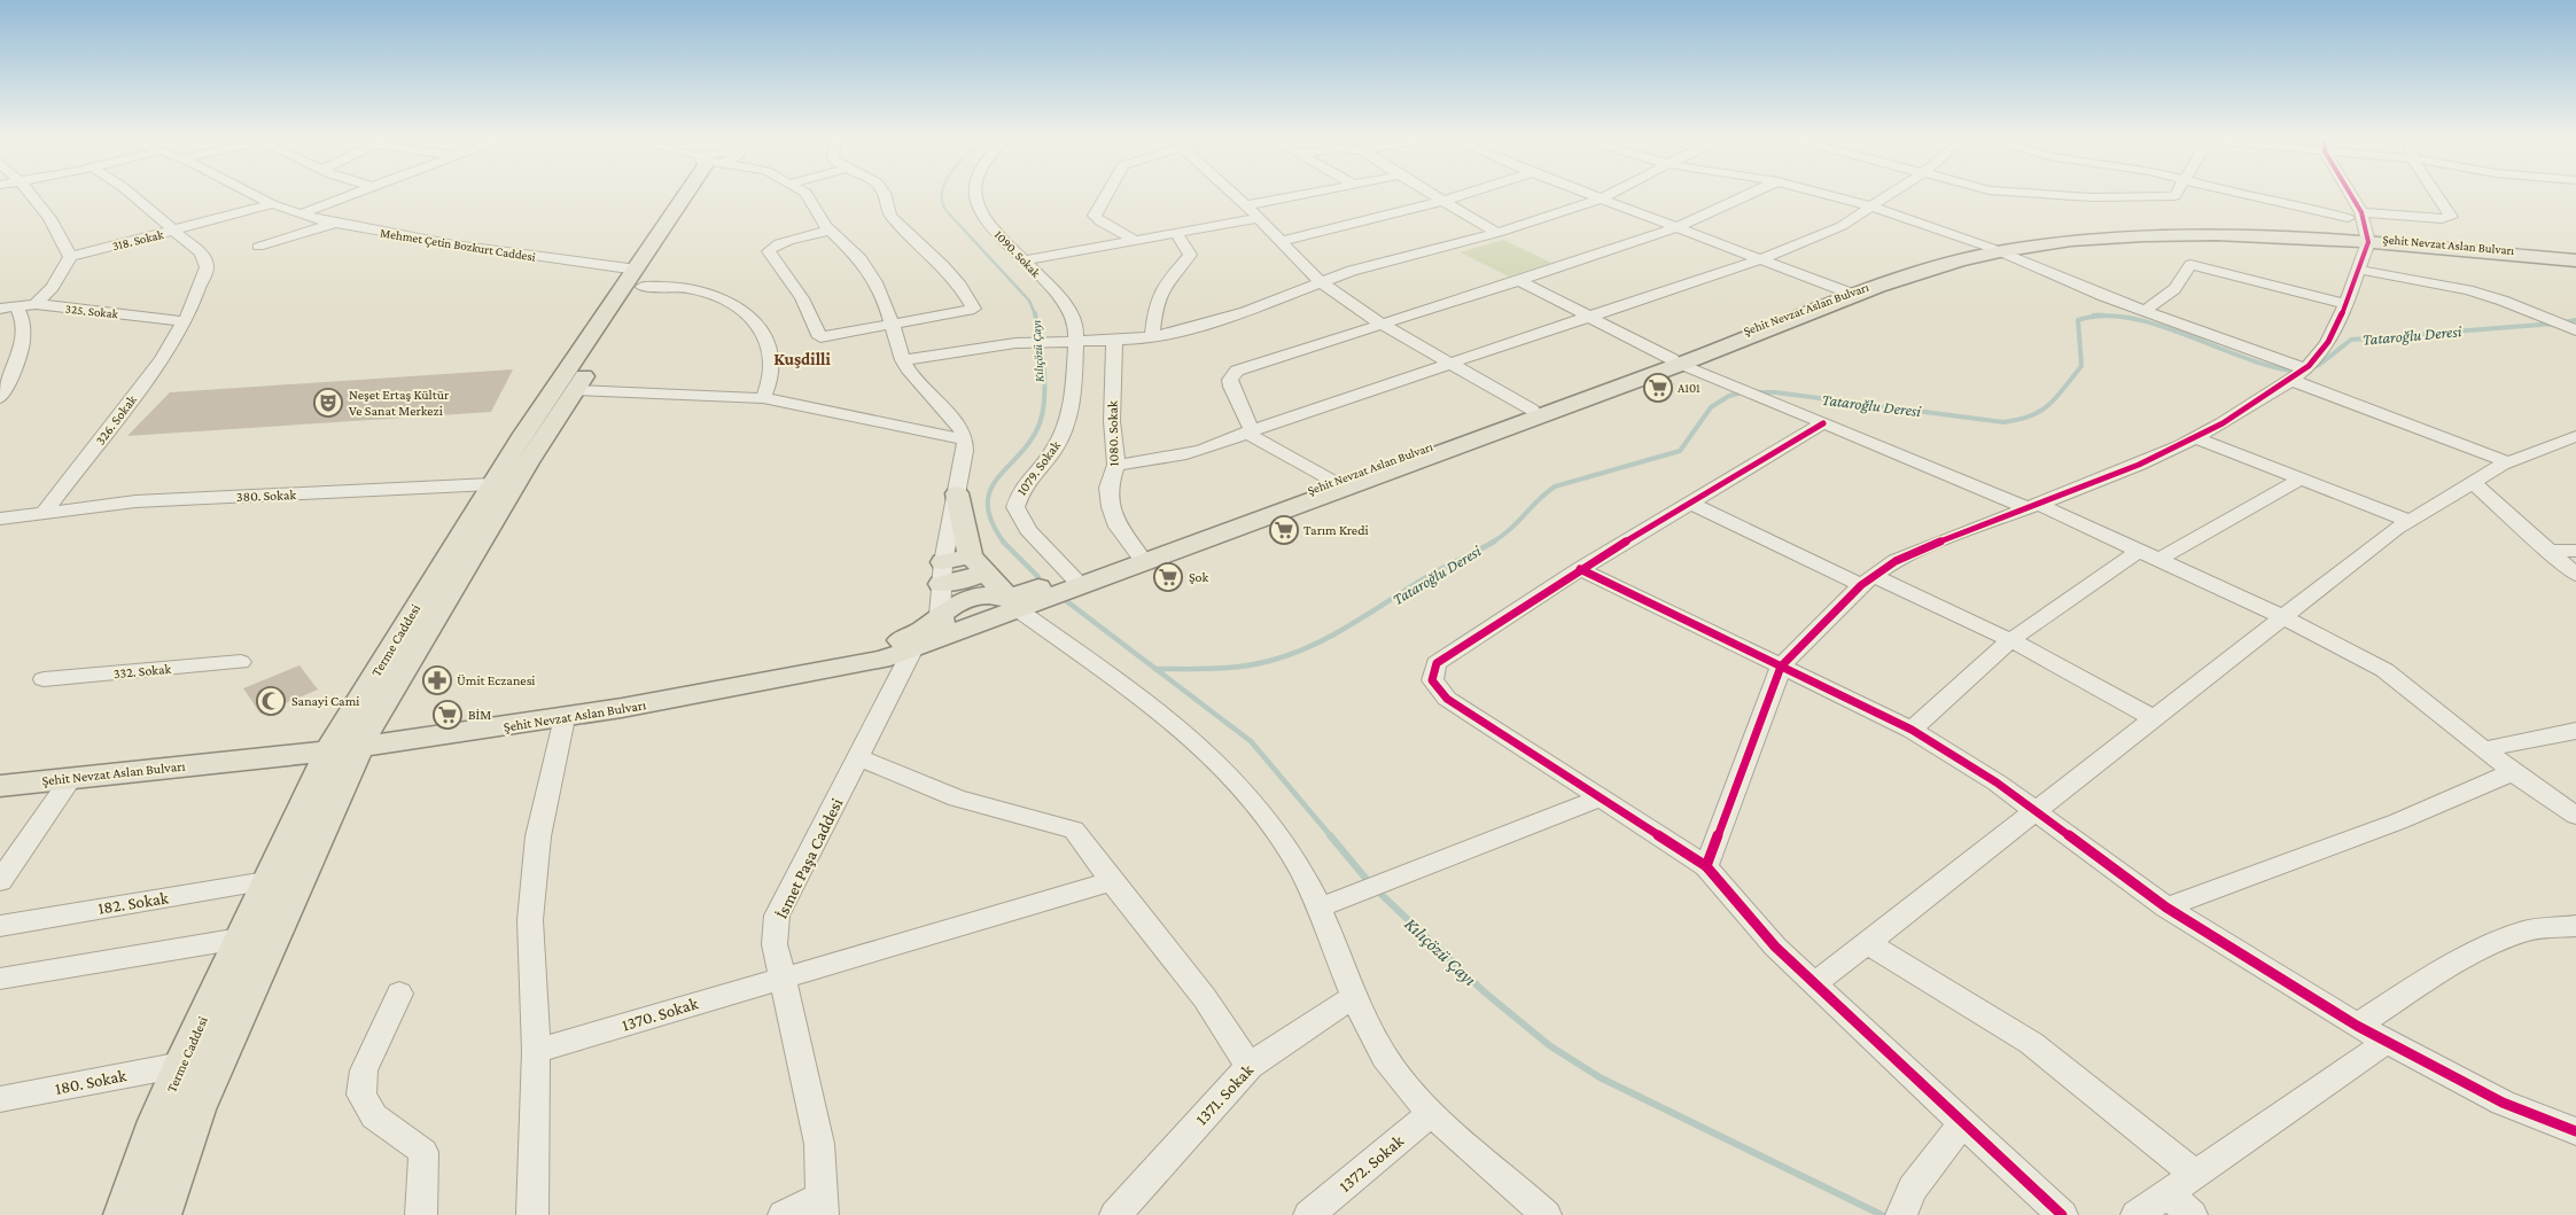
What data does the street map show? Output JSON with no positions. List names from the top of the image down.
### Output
{
  "streets": {
    "main road": ["Şehit Nevzat Aslan Bulvarı", "Terme Caddesi"],
    "street": [
      "318. Sokak",
      "Mehmet Çetin Bozkurt Caddesi",
      "1090. Sokak",
      "325. Sokak",
      "326. Sokak",
      "1080. Sokak",
      "1079. Sokak",
      "380. Sokak",
      "332. Sokak",
      "İsmet Paşa Caddesi",
      "182. Sokak",
      "1370. Sokak",
      "180. Sokak",
      "1371. Sokak",
      "1372. Sokak"
    ]
  },
  "crossings": [
    ["318. Sokak", "Mehmet Çetin Bozkurt Caddesi"],
    ["318. Sokak", "326. Sokak"],
    ["Mehmet Çetin Bozkurt Caddesi", "Terme Caddesi"],
    ["Şehit Nevzat Aslan Bulvarı", "1080. Sokak"],
    ["Şehit Nevzat Aslan Bulvarı", "1079. Sokak"],
    ["Şehit Nevzat Aslan Bulvarı", "Terme Caddesi"],
    ["Şehit Nevzat Aslan Bulvarı", "İsmet Paşa Caddesi"],
    ["1090. Sokak", "1079. Sokak"],
    ["325. Sokak", "326. Sokak"],
    ["326. Sokak", "380. Sokak"],
    ["380. Sokak", "Terme Caddesi"],
    ["Terme Caddesi", "182. Sokak"],
    ["Terme Caddesi", "180. Sokak"],
    ["İsmet Paşa Caddesi", "1370. Sokak"]
  ],
  "districts": ["Kuşdilli"],
  "water": ["Tataroğlu Deresi", "Kılıçözü Çayı"],
  "places": {
    "supermarket": [
      "A101",
      "Tarım Kredi",
      "Şok",
      "BİM"
    ],
    "theatre": ["Neşet Ertaş Kültür Ve Sanat Merkezi"],
    "pharmacy": ["Ümit Eczanesi"],
    "mosque": ["Sanayi Cami"]
  }
}
